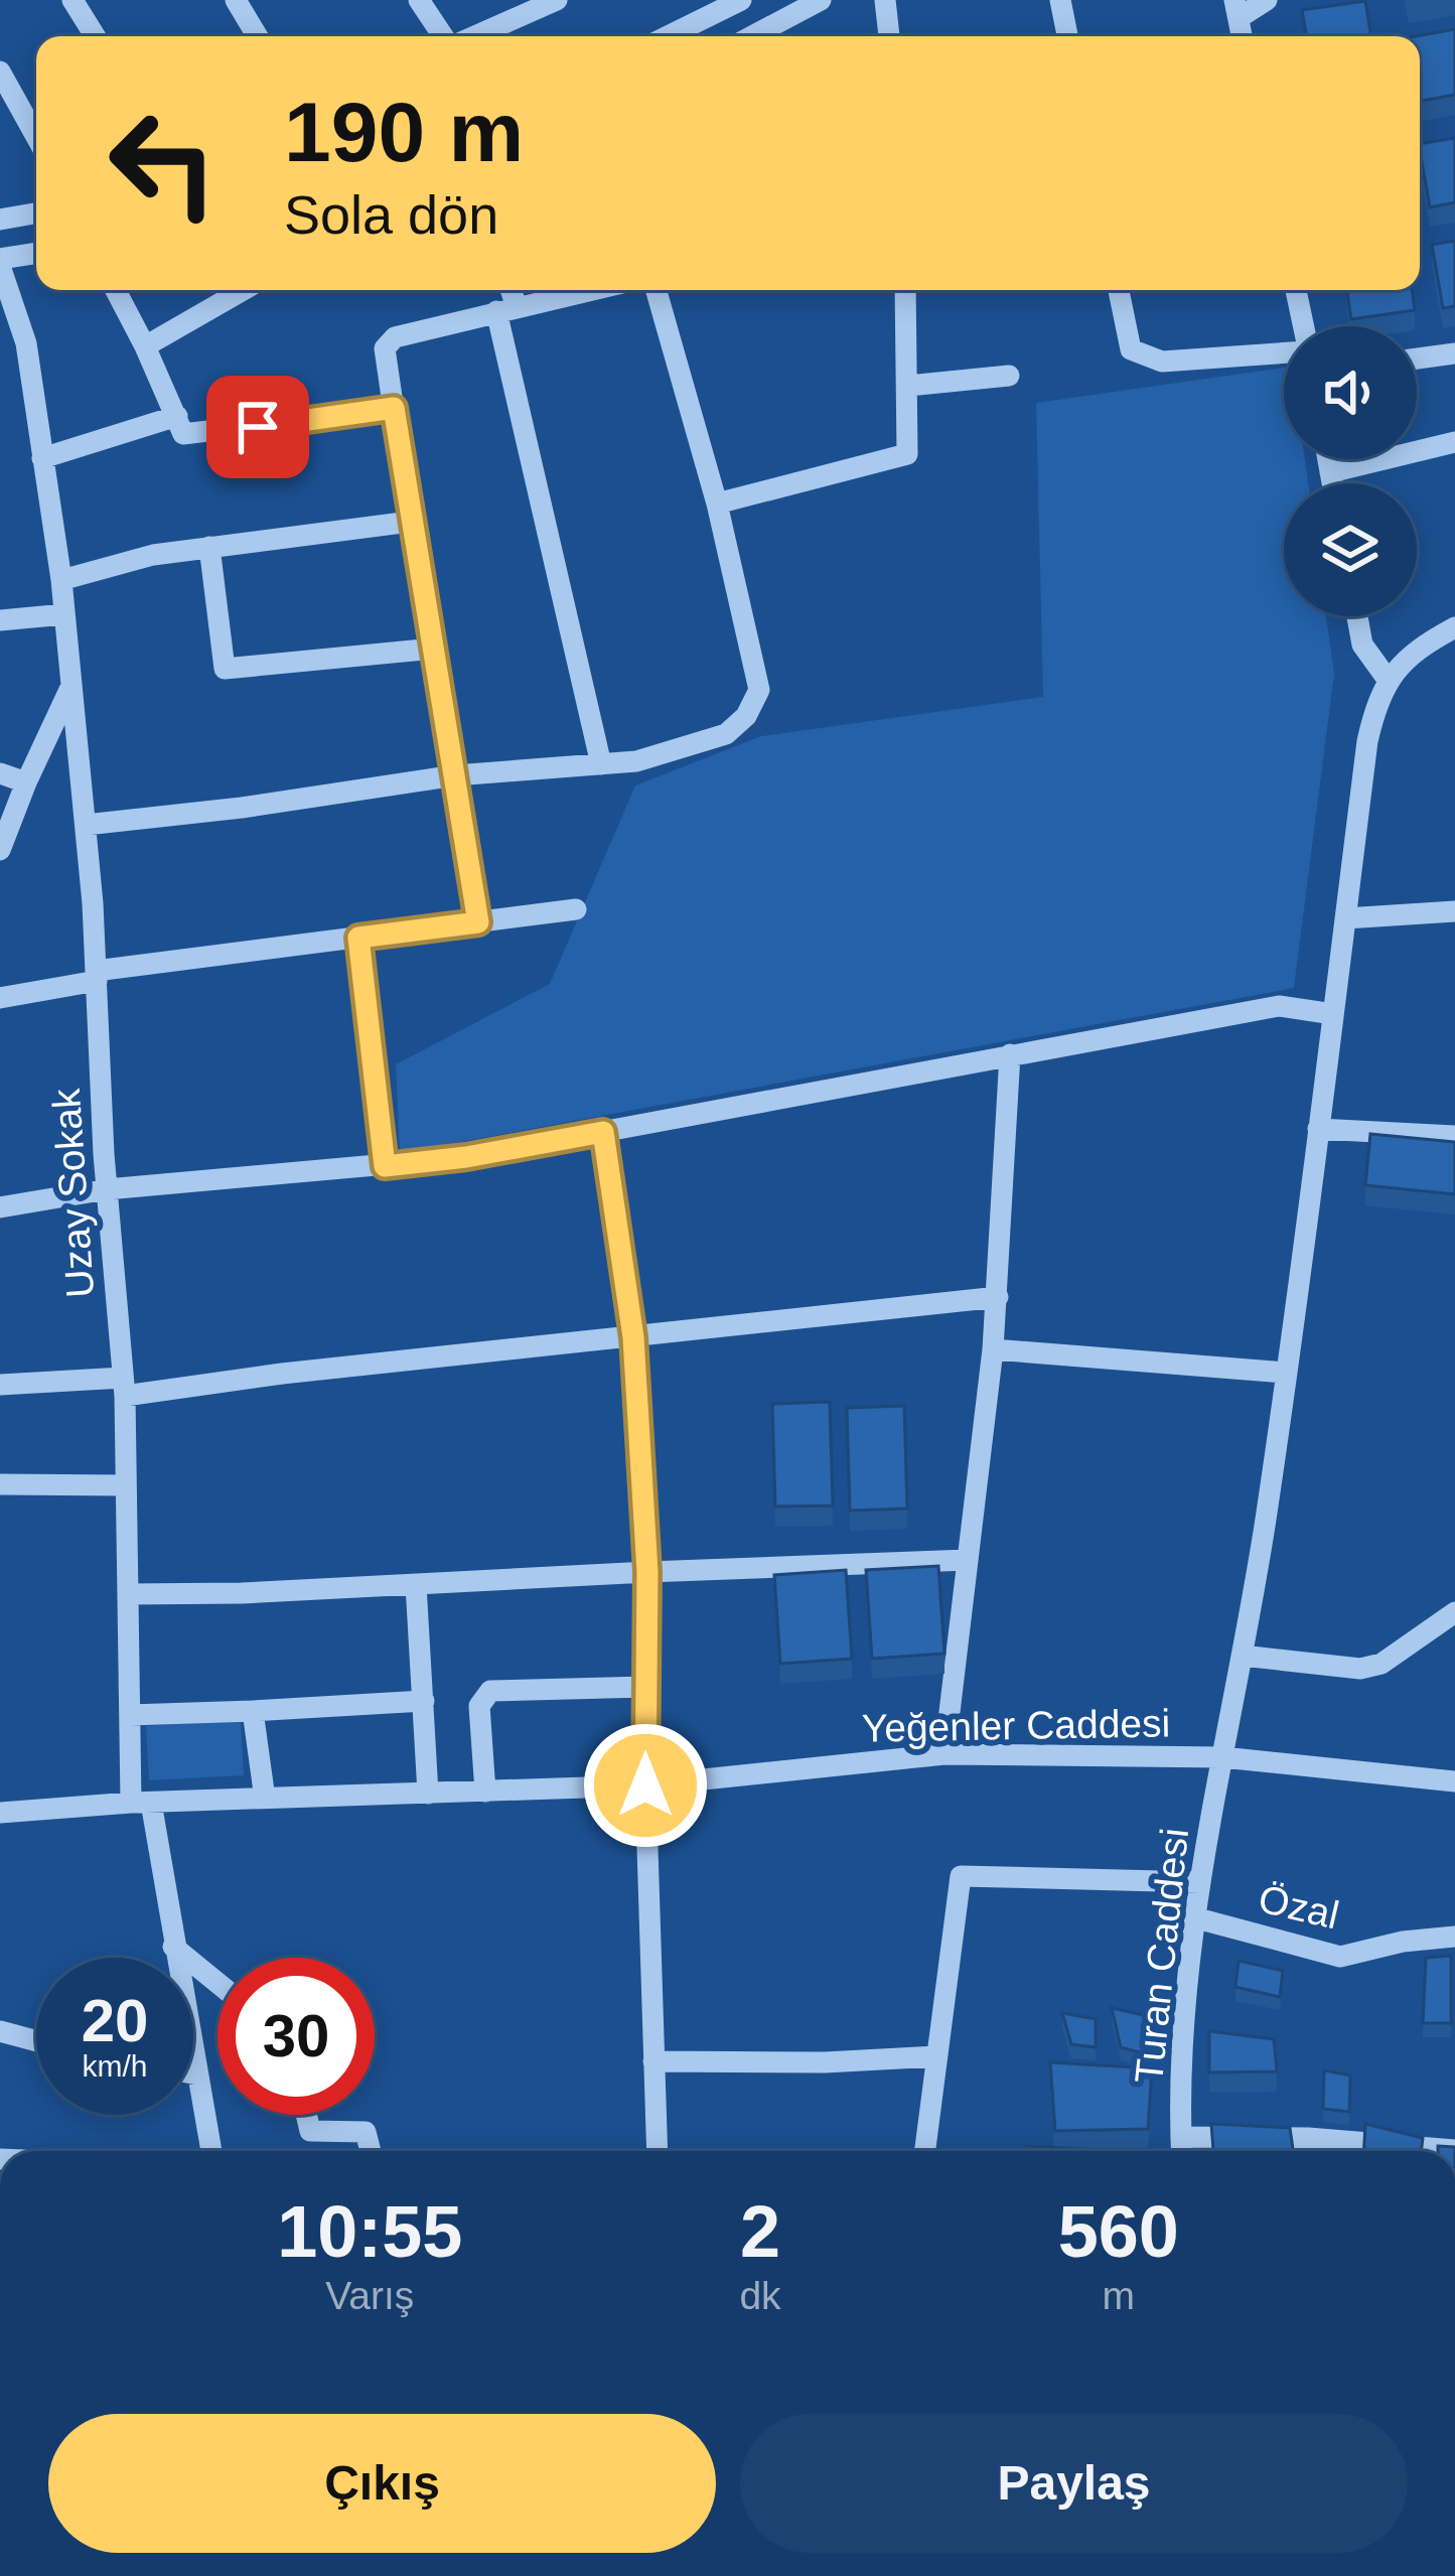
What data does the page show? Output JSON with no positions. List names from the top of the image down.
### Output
{
  "streets": {
    "street": [
      "Uzay Sokak",
      "Yeğenler Caddesi",
      "Özal",
      "Turan Caddesi"
    ]
  },
  "crossings": [
    ["Uzay Sokak", "Yeğenler Caddesi"],
    ["Yeğenler Caddesi", "Turan Caddesi"],
    ["Özal", "Turan Caddesi"]
  ],
  "page": {
    "turn": ["190 m", "Sola dön"],
    "speed": "20 km/h",
    "limit": "30",
    "eta": [
      "10:55",
      "Varış",
      "2",
      "dk",
      "560",
      "m"
    ],
    "buttons": ["Çıkış", "Paylaş"]
  }
}
